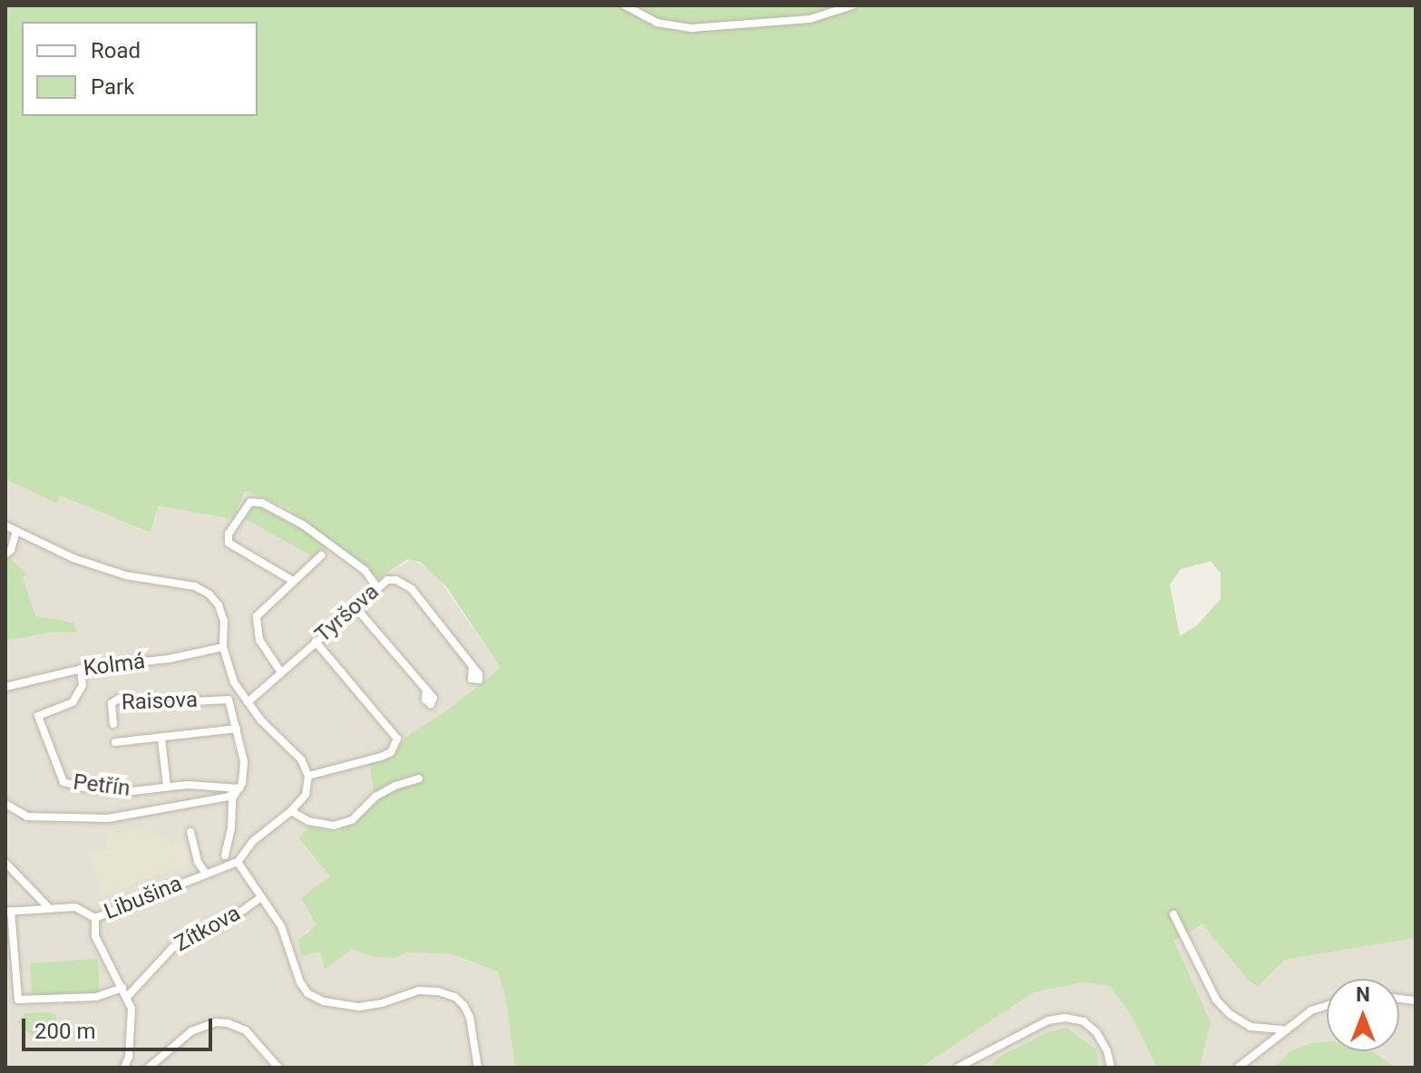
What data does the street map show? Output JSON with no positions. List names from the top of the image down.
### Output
{
  "streets": {
    "street": [
      "Tyršova",
      "Kolmá",
      "Raisova",
      "Petřín",
      "Libušina",
      "Zítkova"
    ]
  },
  "crossings": [
    ["Kolmá", "Petřín"],
    ["Raisova", "Petřín"]
  ],
  "legend": ["Road", "Park"],
  "scale_bar": "200 m",
  "north": "top"
}
